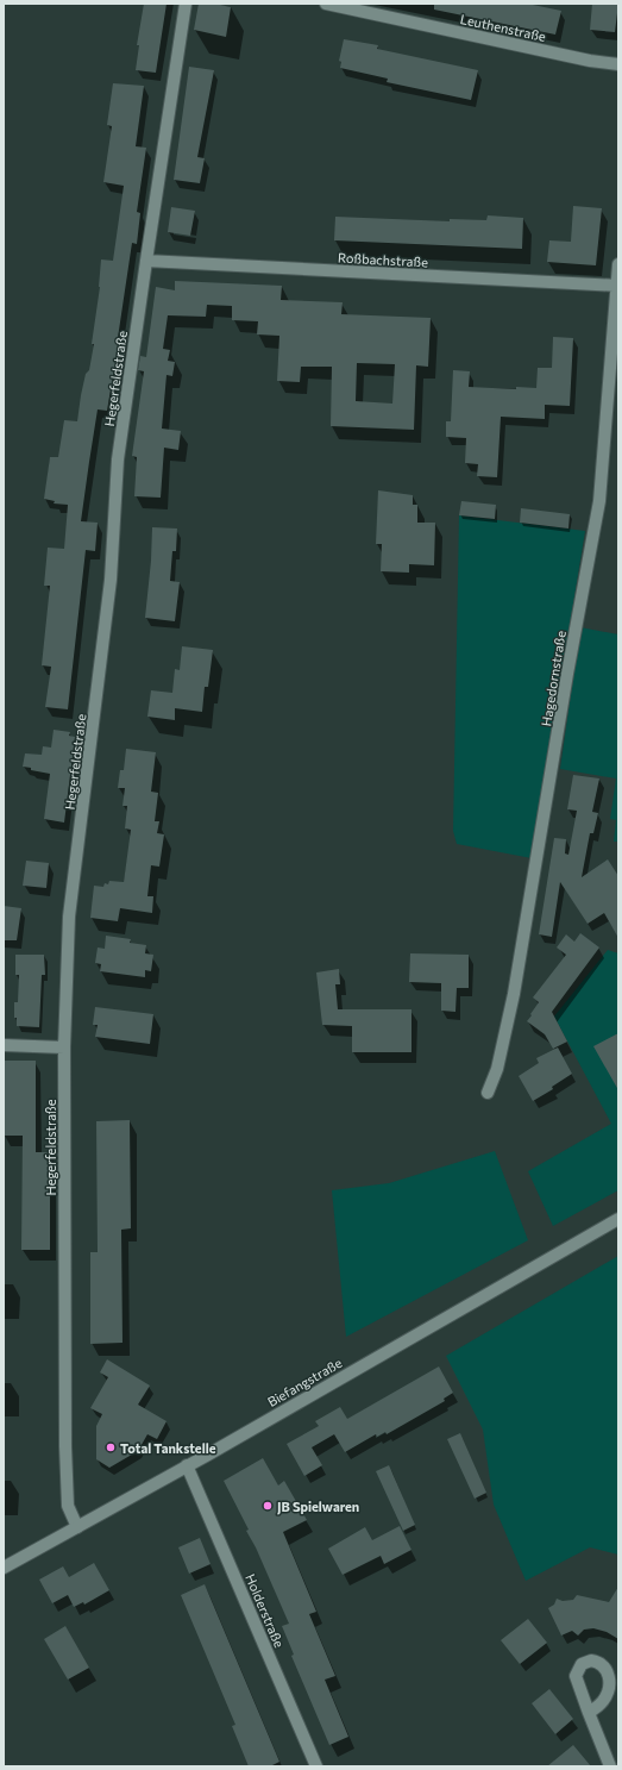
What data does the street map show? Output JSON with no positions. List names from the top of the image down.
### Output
{
  "streets": {
    "street": [
      "Leuthenstraße",
      "Roßbachstraße",
      "Hegerfeldstraße",
      "Hagedornstraße",
      "Biefangstraße",
      "Holderstraße"
    ]
  },
  "crossings": [
    ["Roßbachstraße", "Hegerfeldstraße"],
    ["Roßbachstraße", "Hagedornstraße"],
    ["Hegerfeldstraße", "Biefangstraße"],
    ["Biefangstraße", "Holderstraße"]
  ],
  "places": ["Total Tankstelle", "JB Spielwaren"]
}
